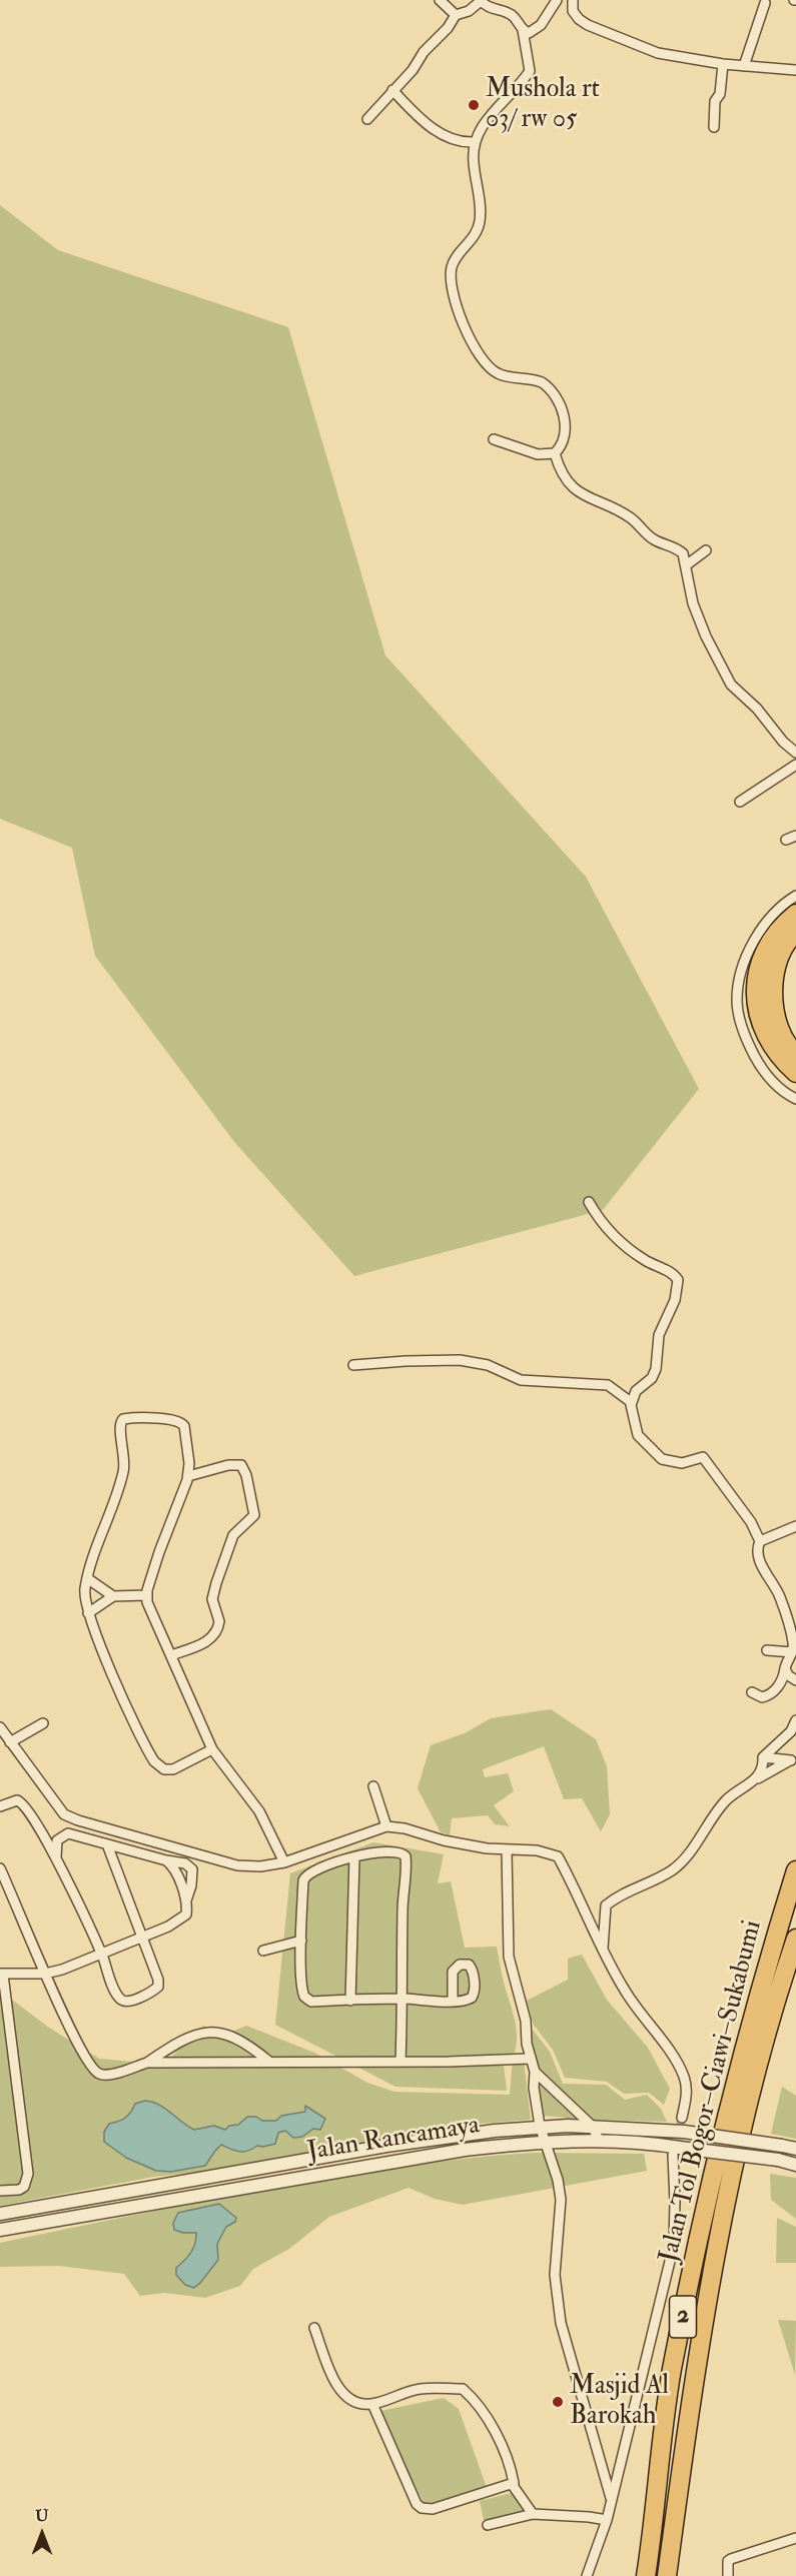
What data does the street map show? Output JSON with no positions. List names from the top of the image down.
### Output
{
  "streets": {
    "highway": ["Jalan Tol Bogor–Ciawi–Sukabumi", "2"],
    "street": ["Jalan Rancamaya"]
  },
  "places": ["Mushola rt 03/ rw 05", "Masjid Al Barokah"],
  "north": "top"
}
